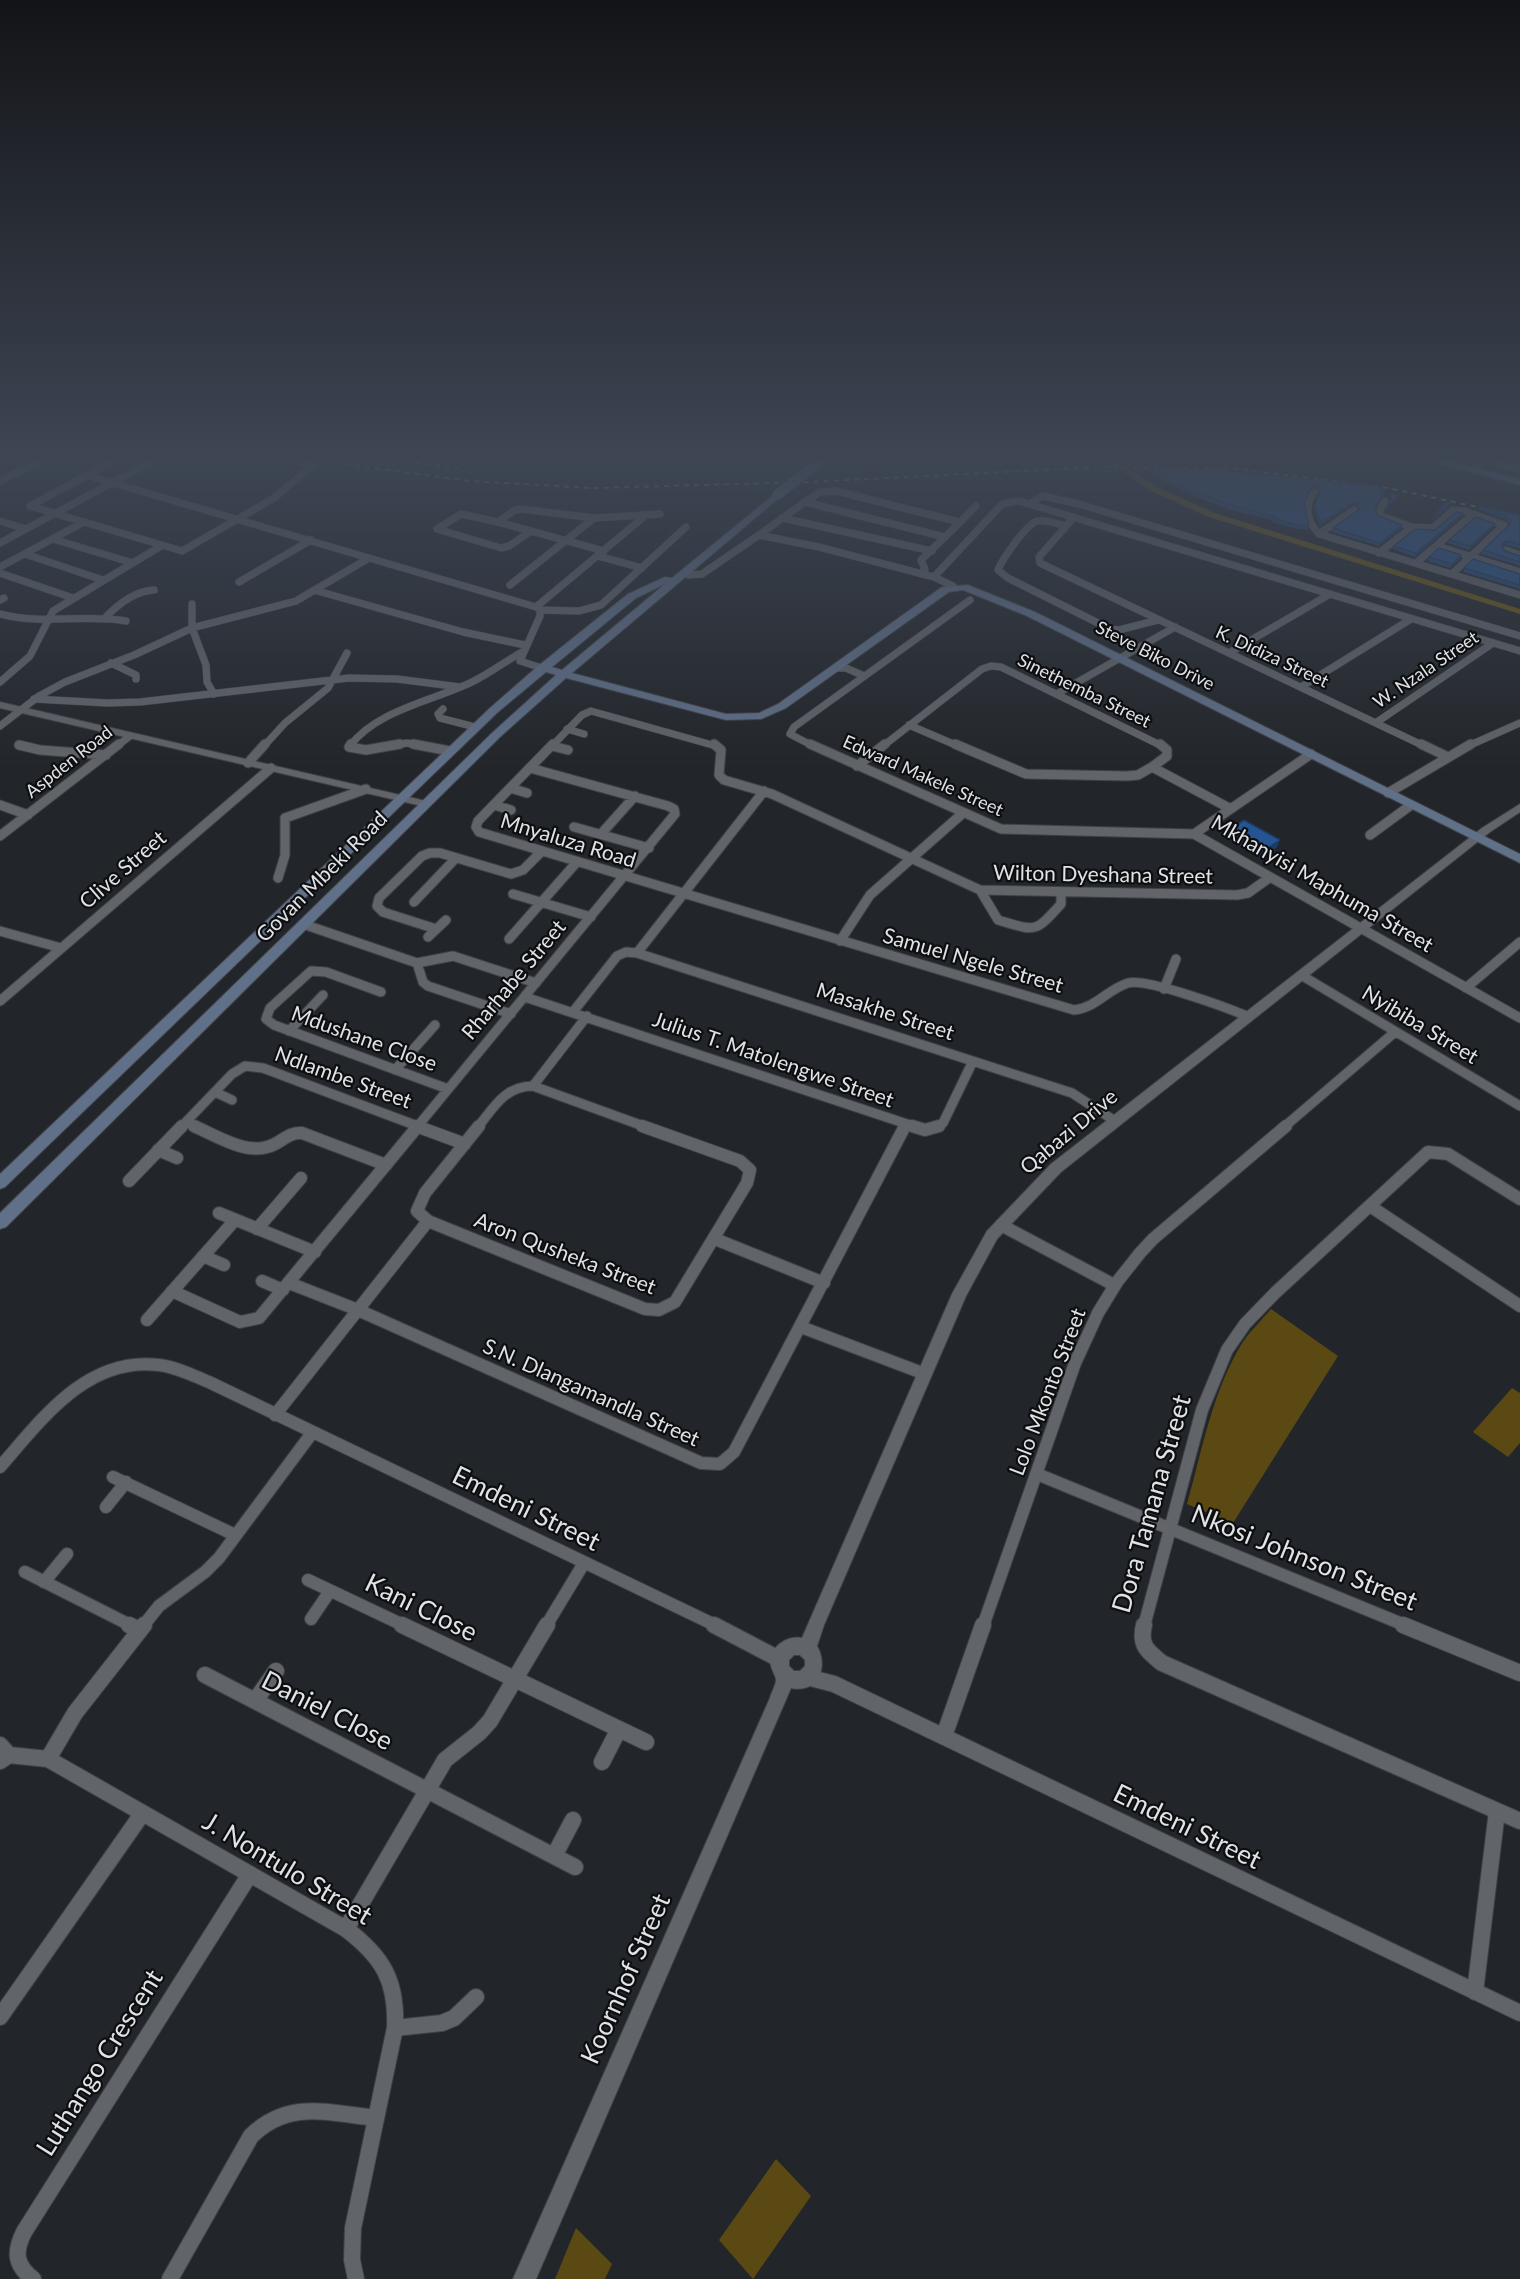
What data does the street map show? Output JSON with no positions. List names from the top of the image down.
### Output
{
  "streets": {
    "main road": ["Steve Biko Drive", "Govan Mbeki Road"],
    "street": [
      "K. Didiza Street",
      "W. Nzala Street",
      "Sinethemba Street",
      "Aspden Road",
      "Edward Makele Street",
      "Mnyaluza Road",
      "Clive Street",
      "Wilton Dyeshana Street",
      "Mkhanyisi Maphuma Street",
      "Samuel Ngele Street",
      "Rharhabe Street",
      "Masakhe Street",
      "Nyibiba Street",
      "Mdushane Close",
      "Julius T. Matolengwe Street",
      "Ndlambe Street",
      "Qabazi Drive",
      "Aron Qusheka Street",
      "Lolo Mkonto Street",
      "S.N. Dlangamandla Street",
      "Dora Tamana Street",
      "Emdeni Street",
      "Nkosi Johnson Street",
      "Kani Close",
      "Daniel Close",
      "J. Nontulo Street",
      "Koornhof Street",
      "Luthango Crescent"
    ]
  },
  "crossings": [
    ["Steve Biko Drive", "Mkhanyisi Maphuma Street"],
    ["Steve Biko Drive", "Qabazi Drive"],
    ["K. Didiza Street", "W. Nzala Street"],
    ["Sinethemba Street", "Edward Makele Street"],
    ["Edward Makele Street", "Mkhanyisi Maphuma Street"],
    ["Mnyaluza Road", "Wilton Dyeshana Street"],
    ["Mnyaluza Road", "Samuel Ngele Street"],
    ["Mnyaluza Road", "Rharhabe Street"],
    ["Wilton Dyeshana Street", "Mkhanyisi Maphuma Street"],
    ["Mkhanyisi Maphuma Street", "Qabazi Drive"],
    ["Samuel Ngele Street", "Qabazi Drive"],
    ["Rharhabe Street", "Mdushane Close"],
    ["Rharhabe Street", "Julius T. Matolengwe Street"],
    ["Rharhabe Street", "Ndlambe Street"],
    ["Rharhabe Street", "S.N. Dlangamandla Street"],
    ["Masakhe Street", "Julius T. Matolengwe Street"],
    ["Masakhe Street", "Qabazi Drive"],
    ["Nyibiba Street", "Qabazi Drive"],
    ["Nyibiba Street", "Lolo Mkonto Street"],
    ["Julius T. Matolengwe Street", "S.N. Dlangamandla Street"],
    ["Qabazi Drive", "Emdeni Street"],
    ["Qabazi Drive", "Koornhof Street"],
    ["Lolo Mkonto Street", "Emdeni Street"],
    ["Lolo Mkonto Street", "Nkosi Johnson Street"],
    ["Dora Tamana Street", "Nkosi Johnson Street"],
    ["Emdeni Street", "Koornhof Street"],
    ["J. Nontulo Street", "Luthango Crescent"]
  ]
}
